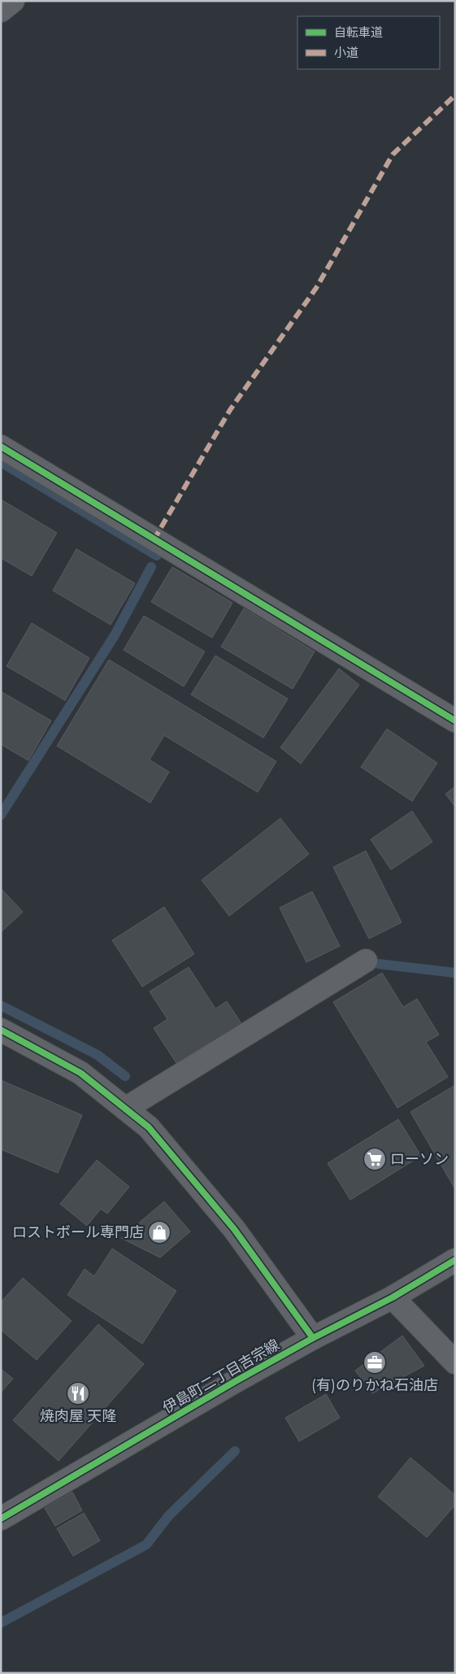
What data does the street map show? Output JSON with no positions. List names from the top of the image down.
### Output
{
  "streets": {
    "street": ["伊島町二丁目吉宗線"]
  },
  "places": {
    "supermarket": ["ローソン"],
    "shop": ["ロストボール専門店"],
    "office": ["(有)のりかね石油店"],
    "restaurant": ["焼肉屋 天隆"]
  },
  "legend": ["自転車道", "小道"]
}
